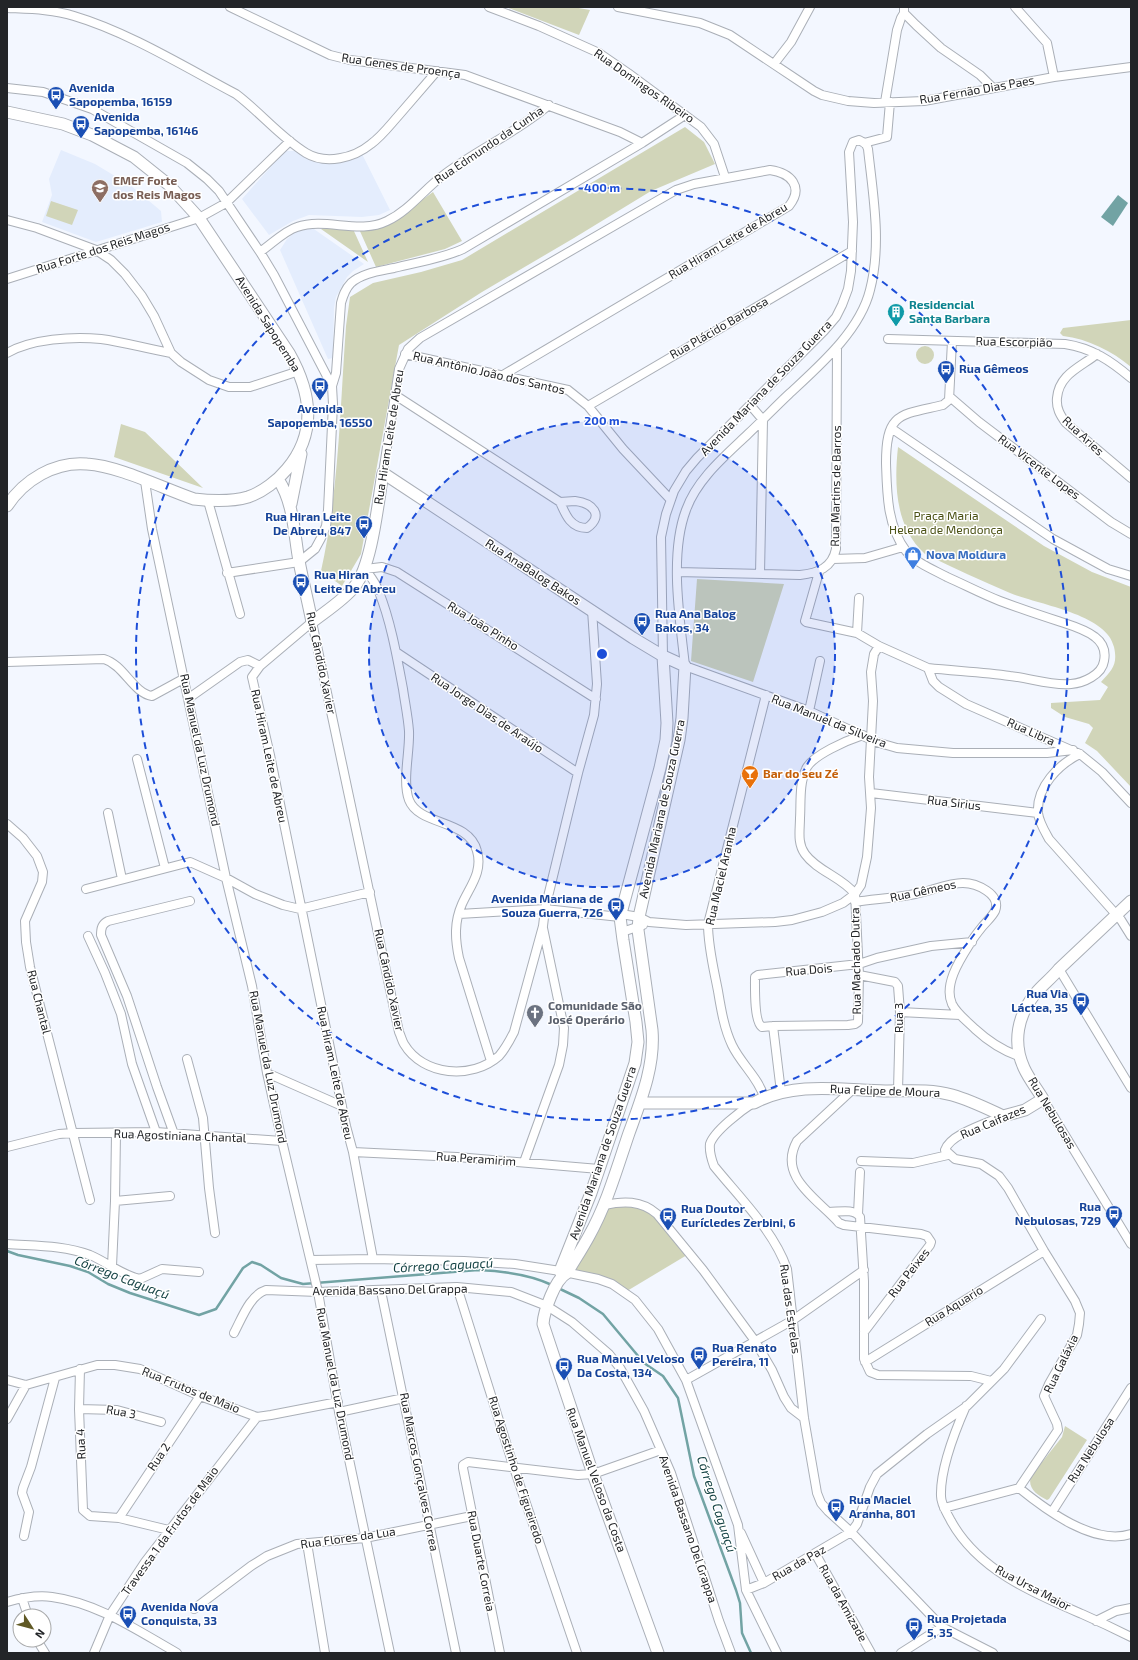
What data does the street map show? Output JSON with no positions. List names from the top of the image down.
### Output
{
  "streets": {
    "main road": [
      "Rua Hiram Leite de Abreu",
      "Avenida Sapopemba",
      "Avenida Mariana de Souza Guerra",
      "Rua AnaBalog Bakos",
      "Rua Cândido Xavier",
      "Rua Felipe de Moura",
      "Rua Nebulosas",
      "Rua Caifazes",
      "Rua das Estrelas",
      "Rua Manuel Veloso da Costa"
    ],
    "street": [
      "Rua Genes de Proença",
      "Rua Domingos Ribeiro",
      "Rua Fernão Dias Paes",
      "Rua Edmundo da Cunha",
      "Rua Forte dos Reis Magos",
      "Rua Plácido Barbosa",
      "Rua Escorpião",
      "Rua Antônio João dos Santos",
      "Rua Aries",
      "Rua Vicente Lopes",
      "Rua Martins de Barros",
      "Rua João Pinho",
      "Rua Jorge Dias de Araújo",
      "Rua Manuel da Silveira",
      "Rua Libra",
      "Rua Manuel da Luz Drumond",
      "Rua Sirius",
      "Rua Maciel Aranha",
      "Rua Gêmeos",
      "Rua Machado Dutra",
      "Rua Dois",
      "Rua Chantal",
      "Rua 3",
      "Rua Agostiniana Chantal",
      "Rua Peramirim",
      "Rua Peixes",
      "Avenida Bassano Del Grappa",
      "Rua Aquario",
      "Rua Galáxia",
      "Rua Frutos de Maio",
      "Rua 4",
      "Rua Nebulosa",
      "Rua 2",
      "Rua Agostinho de Figueiredo",
      "Rua Marcos Gonçalves Correa",
      "Travessa 1 da Frutos de Maio",
      "Rua Flores da Lua",
      "Rua Duarte Correia",
      "Rua da Paz",
      "Rua Ursa Maior",
      "Rua da Amizade"
    ]
  },
  "crossings": [
    ["Rua Genes de Proença", "Rua Edmundo da Cunha"],
    ["Rua Domingos Ribeiro", "Rua Hiram Leite de Abreu"],
    ["Rua Edmundo da Cunha", "Avenida Sapopemba"],
    ["Rua Hiram Leite de Abreu", "Rua Antônio João dos Santos"],
    ["Rua Hiram Leite de Abreu", "Rua AnaBalog Bakos"],
    ["Rua Hiram Leite de Abreu", "Rua João Pinho"],
    ["Rua Hiram Leite de Abreu", "Rua Cândido Xavier"],
    ["Rua Hiram Leite de Abreu", "Rua Peramirim"],
    ["Rua Forte dos Reis Magos", "Avenida Sapopemba"],
    ["Avenida Sapopemba", "Rua Cândido Xavier"],
    ["Avenida Sapopemba", "Rua Manuel da Luz Drumond"],
    ["Rua Plácido Barbosa", "Rua Antônio João dos Santos"],
    ["Rua Plácido Barbosa", "Avenida Mariana de Souza Guerra"],
    ["Rua Escorpião", "Rua Aries"],
    ["Rua Antônio João dos Santos", "Avenida Mariana de Souza Guerra"],
    ["Avenida Mariana de Souza Guerra", "Rua Martins de Barros"],
    ["Avenida Mariana de Souza Guerra", "Rua AnaBalog Bakos"],
    ["Avenida Mariana de Souza Guerra", "Rua Manuel da Silveira"],
    ["Avenida Mariana de Souza Guerra", "Rua Peramirim"],
    ["Avenida Mariana de Souza Guerra", "Rua Manuel Veloso da Costa"],
    ["Rua AnaBalog Bakos", "Rua Cândido Xavier"],
    ["Rua AnaBalog Bakos", "Rua Manuel da Silveira"],
    ["Rua João Pinho", "Rua Cândido Xavier"],
    ["Rua Cândido Xavier", "Rua Jorge Dias de Araújo"],
    ["Rua Manuel da Silveira", "Rua Libra"],
    ["Rua Manuel da Silveira", "Rua Maciel Aranha"],
    ["Rua Manuel da Silveira", "Rua Machado Dutra"],
    ["Rua Manuel da Luz Drumond", "Rua Agostiniana Chantal"],
    ["Rua Manuel da Luz Drumond", "Avenida Bassano Del Grappa"],
    ["Rua Manuel da Luz Drumond", "Rua Flores da Lua"],
    ["Rua Maciel Aranha", "Rua Felipe de Moura"],
    ["Rua Maciel Aranha", "Rua das Estrelas"],
    ["Rua Gêmeos", "Rua Machado Dutra"],
    ["Rua Gêmeos", "Rua Dois"],
    ["Rua Gêmeos", "Rua Nebulosas"],
    ["Rua Machado Dutra", "Rua Dois"],
    ["Rua Machado Dutra", "Rua 3"],
    ["Rua Chantal", "Rua Agostiniana Chantal"],
    ["Rua 3", "Rua Felipe de Moura"],
    ["Rua 3", "Rua 4"],
    ["Rua Felipe de Moura", "Rua Caifazes"],
    ["Rua Felipe de Moura", "Rua Peixes"],
    ["Rua Felipe de Moura", "Rua das Estrelas"],
    ["Rua Nebulosas", "Rua Caifazes"],
    ["Rua Caifazes", "Rua Galáxia"],
    ["Avenida Bassano Del Grappa", "Rua Agostinho de Figueiredo"],
    ["Avenida Bassano Del Grappa", "Rua Marcos Gonçalves Correa"],
    ["Avenida Bassano Del Grappa", "Rua Manuel Veloso da Costa"],
    ["Rua Aquario", "Rua Galáxia"],
    ["Rua das Estrelas", "Rua da Paz"],
    ["Rua Frutos de Maio", "Rua 4"],
    ["Rua Frutos de Maio", "Rua 2"],
    ["Rua Frutos de Maio", "Travessa 1 da Frutos de Maio"],
    ["Rua 4", "Rua 2"],
    ["Rua Agostinho de Figueiredo", "Rua Duarte Correia"],
    ["Rua Marcos Gonçalves Correa", "Rua Flores da Lua"],
    ["Rua Flores da Lua", "Rua Duarte Correia"],
    ["Rua da Paz", "Rua da Amizade"]
  ],
  "water": ["Córrego Caguaçú"],
  "parks": ["Praça Maria Helena de Mendonça"],
  "places": {
    "bus stop": [
      "Avenida Sapopemba, 16159",
      "Avenida Sapopemba, 16146",
      "Rua Gêmeos",
      "Avenida Sapopemba, 16550",
      "Rua Hiran Leite De Abreu, 847",
      "Rua Hiran Leite De Abreu",
      "Rua Ana Balog Bakos, 34",
      "Avenida Mariana de Souza Guerra, 726",
      "Rua Via Láctea, 35",
      "Rua Nebulosas, 729",
      "Rua Doutor Eurícledes Zerbini, 6",
      "Rua Renato Pereira, 11",
      "Rua Manuel Veloso Da Costa, 134",
      "Rua Maciel Aranha, 801",
      "Avenida Nova Conquista, 33",
      "Rua Projetada 5, 35"
    ],
    "school or university": ["EMEF Forte dos Reis Magos"],
    "building": ["Residencial Santa Barbara"],
    "shop": ["Nova Moldura"],
    "bar": ["Bar do seu Zé"],
    "church": ["Comunidade São José Operário"]
  },
  "north": "bottom right",
  "rings": ["400 m", "200 m"]
}
